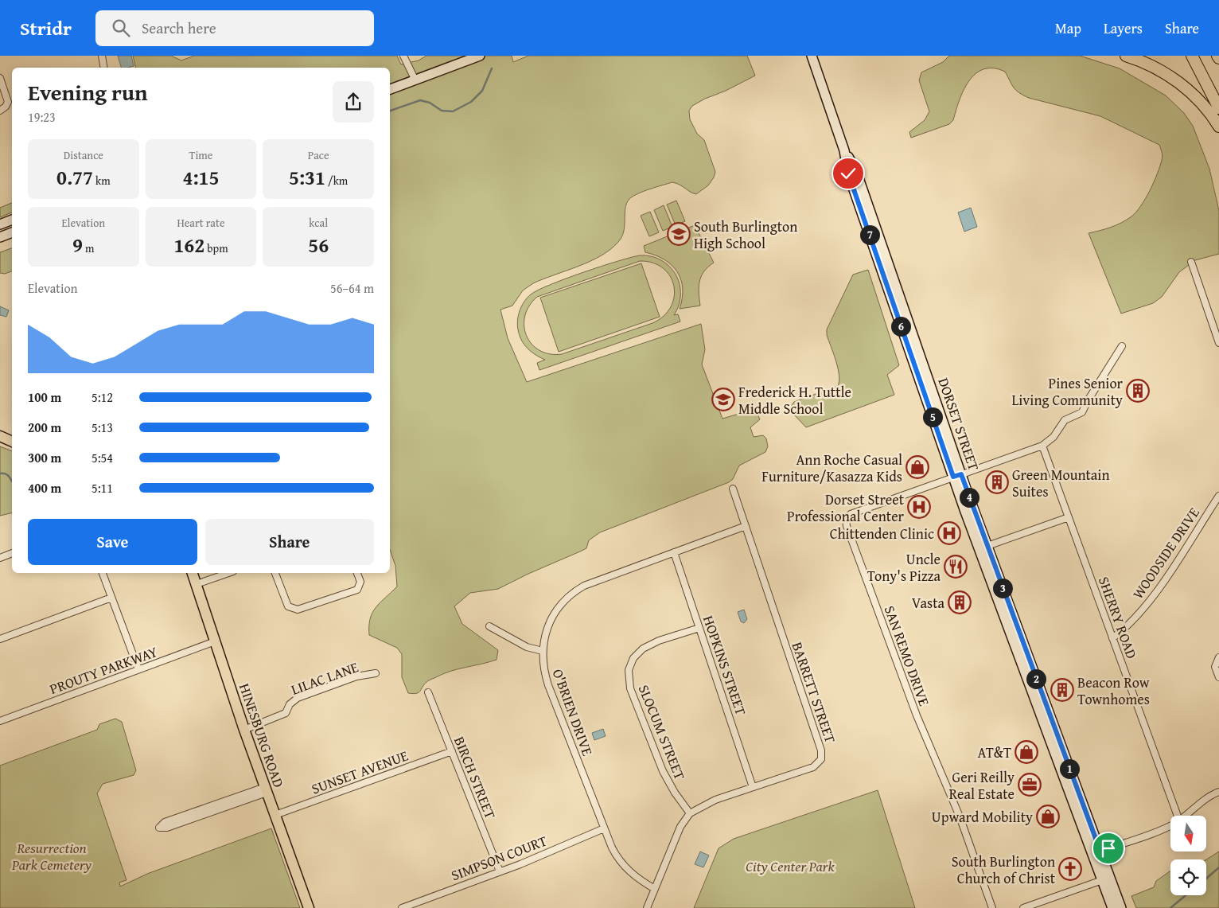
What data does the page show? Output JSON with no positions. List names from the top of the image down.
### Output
{
  "streets": {
    "main road": ["DORSET STREET", "HINESBURG ROAD"],
    "street": [
      "WOODSIDE DRIVE",
      "SHERRY ROAD",
      "SAN REMO DRIVE",
      "HOPKINS STREET",
      "PROUTY PARKWAY",
      "LILAC LANE",
      "BARRETT STREET",
      "O'BRIEN DRIVE",
      "SLOCUM STREET",
      "SUNSET AVENUE",
      "BIRCH STREET",
      "SIMPSON COURT"
    ]
  },
  "crossings": [
    ["DORSET STREET", "SAN REMO DRIVE"],
    ["WOODSIDE DRIVE", "SHERRY ROAD"],
    ["SHERRY ROAD", "SAN REMO DRIVE"],
    ["HOPKINS STREET", "BARRETT STREET"],
    ["HOPKINS STREET", "O'BRIEN DRIVE"],
    ["HOPKINS STREET", "SLOCUM STREET"],
    ["PROUTY PARKWAY", "HINESBURG ROAD"],
    ["LILAC LANE", "HINESBURG ROAD"],
    ["BARRETT STREET", "O'BRIEN DRIVE"],
    ["BARRETT STREET", "SLOCUM STREET"],
    ["O'BRIEN DRIVE", "SIMPSON COURT"],
    ["HINESBURG ROAD", "SUNSET AVENUE"],
    ["SUNSET AVENUE", "BIRCH STREET"],
    ["BIRCH STREET", "SIMPSON COURT"]
  ],
  "parks": ["Resurrection Park Cemetery", "City Center Park"],
  "places": {
    "school or university": ["South Burlington High School", "Frederick H. Tuttle Middle School"],
    "building": [
      "Pines Senior Living Community",
      "Green Mountain Suites",
      "Vasta",
      "Beacon Row Townhomes"
    ],
    "shop": ["Ann Roche Casual Furniture/Kasazza Kids", "AT&T", "Upward Mobility"],
    "hospital": ["Dorset Street Professional Center", "Chittenden Clinic"],
    "restaurant": ["Uncle Tony's Pizza"],
    "office": ["Geri Reilly Real Estate"],
    "church": ["South Burlington Church of Christ"]
  },
  "north": "bottom",
  "page": {
    "header": "Stridr",
    "search": "Search here",
    "nav": ["Map", "Layers", "Share"],
    "heading": ["Evening run", "19:23"],
    "stats": [
      ["Distance", "0.77 km"],
      ["Time", "4:15"],
      ["Pace", "5:31 /km"],
      ["Elevation", "9 m"],
      ["Heart rate", "162 bpm"],
      ["kcal", "56"]
    ],
    "pins": [
      "7",
      "6",
      "5",
      "4",
      "3",
      "2",
      "1"
    ],
    "chart": ["Elevation", "56–64 m"],
    "list": [
      {
        "name": "100 m",
        "note": "5:12"
      },
      {
        "name": "200 m",
        "note": "5:13"
      },
      {
        "name": "300 m",
        "note": "5:54"
      },
      {
        "name": "400 m",
        "note": "5:11"
      }
    ],
    "buttons": ["Save", "Share"]
  }
}
